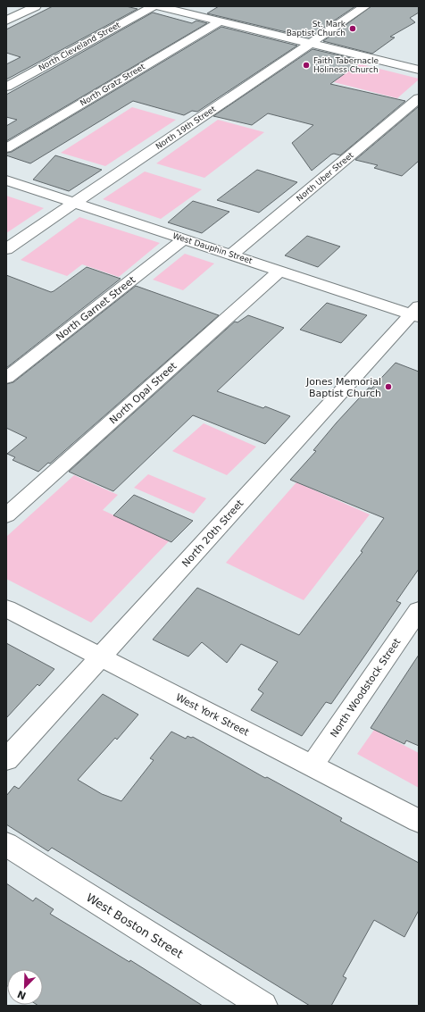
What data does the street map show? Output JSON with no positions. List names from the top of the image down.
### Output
{
  "streets": {
    "street": [
      "North Cleveland Street",
      "North Gratz Street",
      "North 19th Street",
      "North Uber Street",
      "West Dauphin Street",
      "North Garnet Street",
      "North Opal Street",
      "North 20th Street",
      "North Woodstock Street",
      "West York Street",
      "West Boston Street"
    ]
  },
  "crossings": [
    ["North 19th Street", "West Dauphin Street"],
    ["North Uber Street", "West Dauphin Street"],
    ["West Dauphin Street", "North Garnet Street"],
    ["West Dauphin Street", "North Opal Street"],
    ["West Dauphin Street", "North 20th Street"],
    ["North 20th Street", "West York Street"],
    ["North Woodstock Street", "West York Street"]
  ],
  "places": ["St. Mark Baptist Church", "Faith Tabernacle Holiness Church", "Jones Memorial Baptist Church"],
  "north": "bottom left"
}
